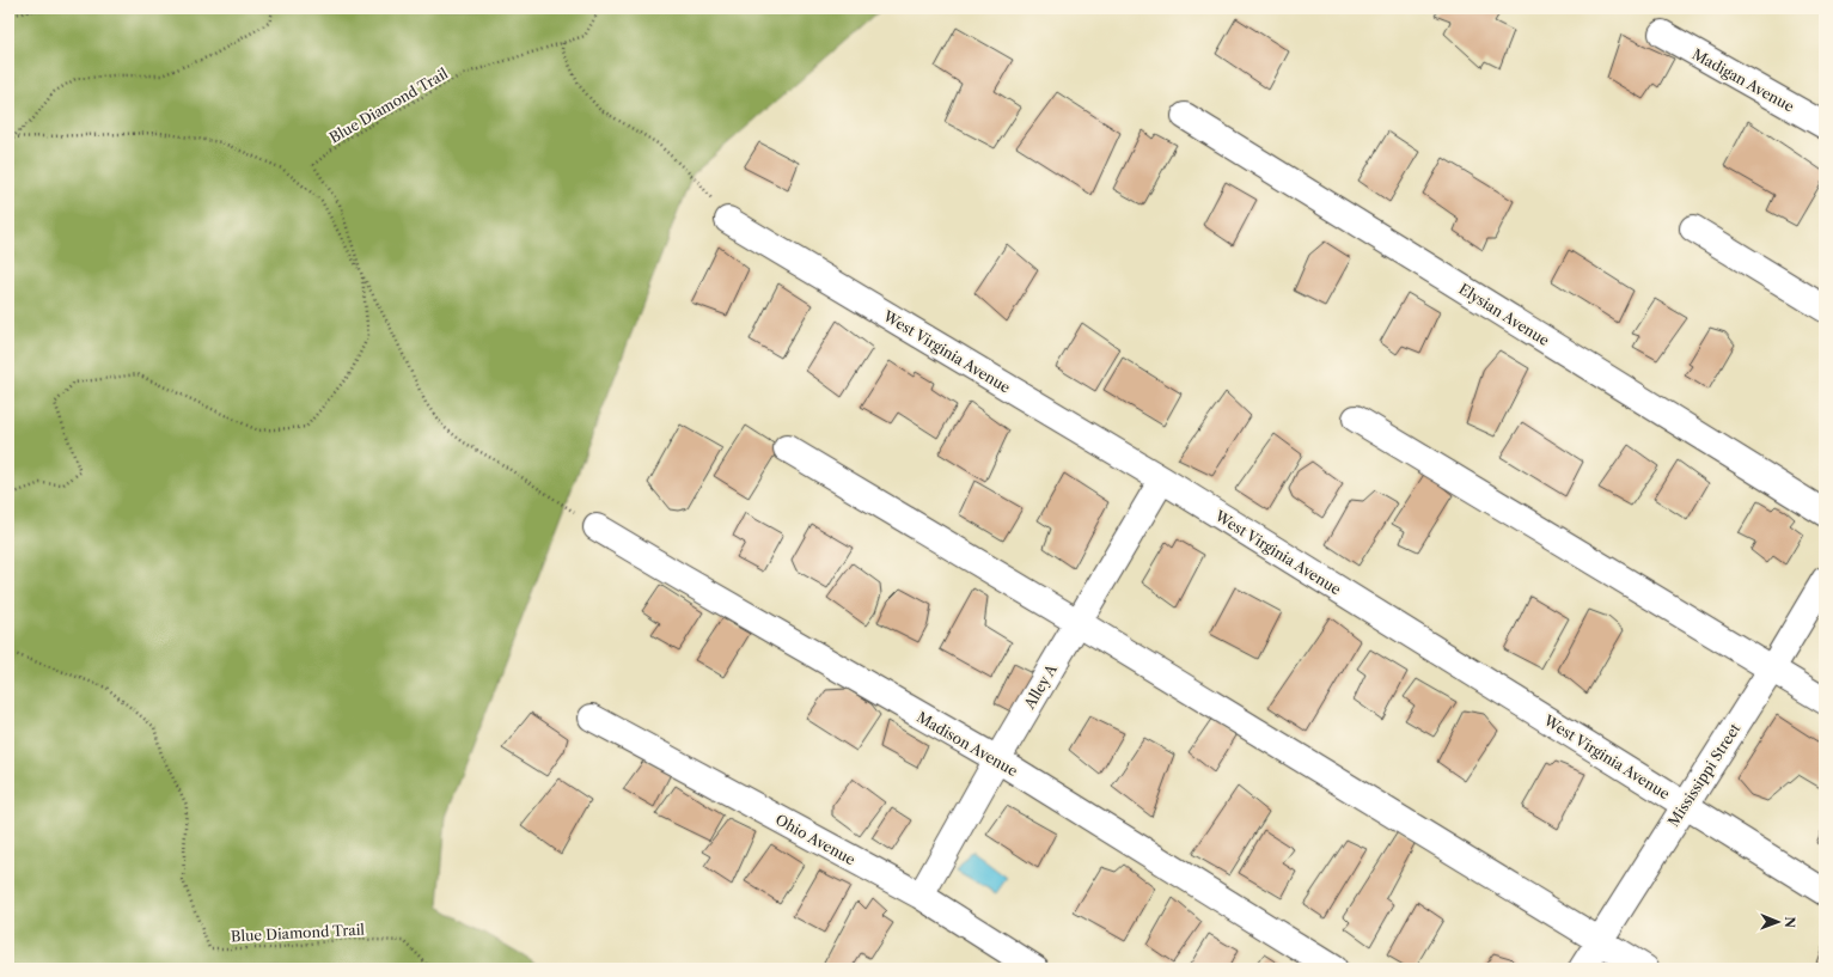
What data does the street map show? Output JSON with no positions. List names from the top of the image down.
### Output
{
  "streets": {
    "street": [
      "Madigan Avenue",
      "Elysian Avenue",
      "West Virginia Avenue",
      "Alley A",
      "Madison Avenue",
      "Mississippi Street",
      "Ohio Avenue"
    ],
    "path": ["Blue Diamond Trail"]
  },
  "crossings": [
    ["West Virginia Avenue", "Alley A"],
    ["West Virginia Avenue", "Mississippi Street"],
    ["Alley A", "Madison Avenue"],
    ["Alley A", "Ohio Avenue"]
  ],
  "north": "right"
}
